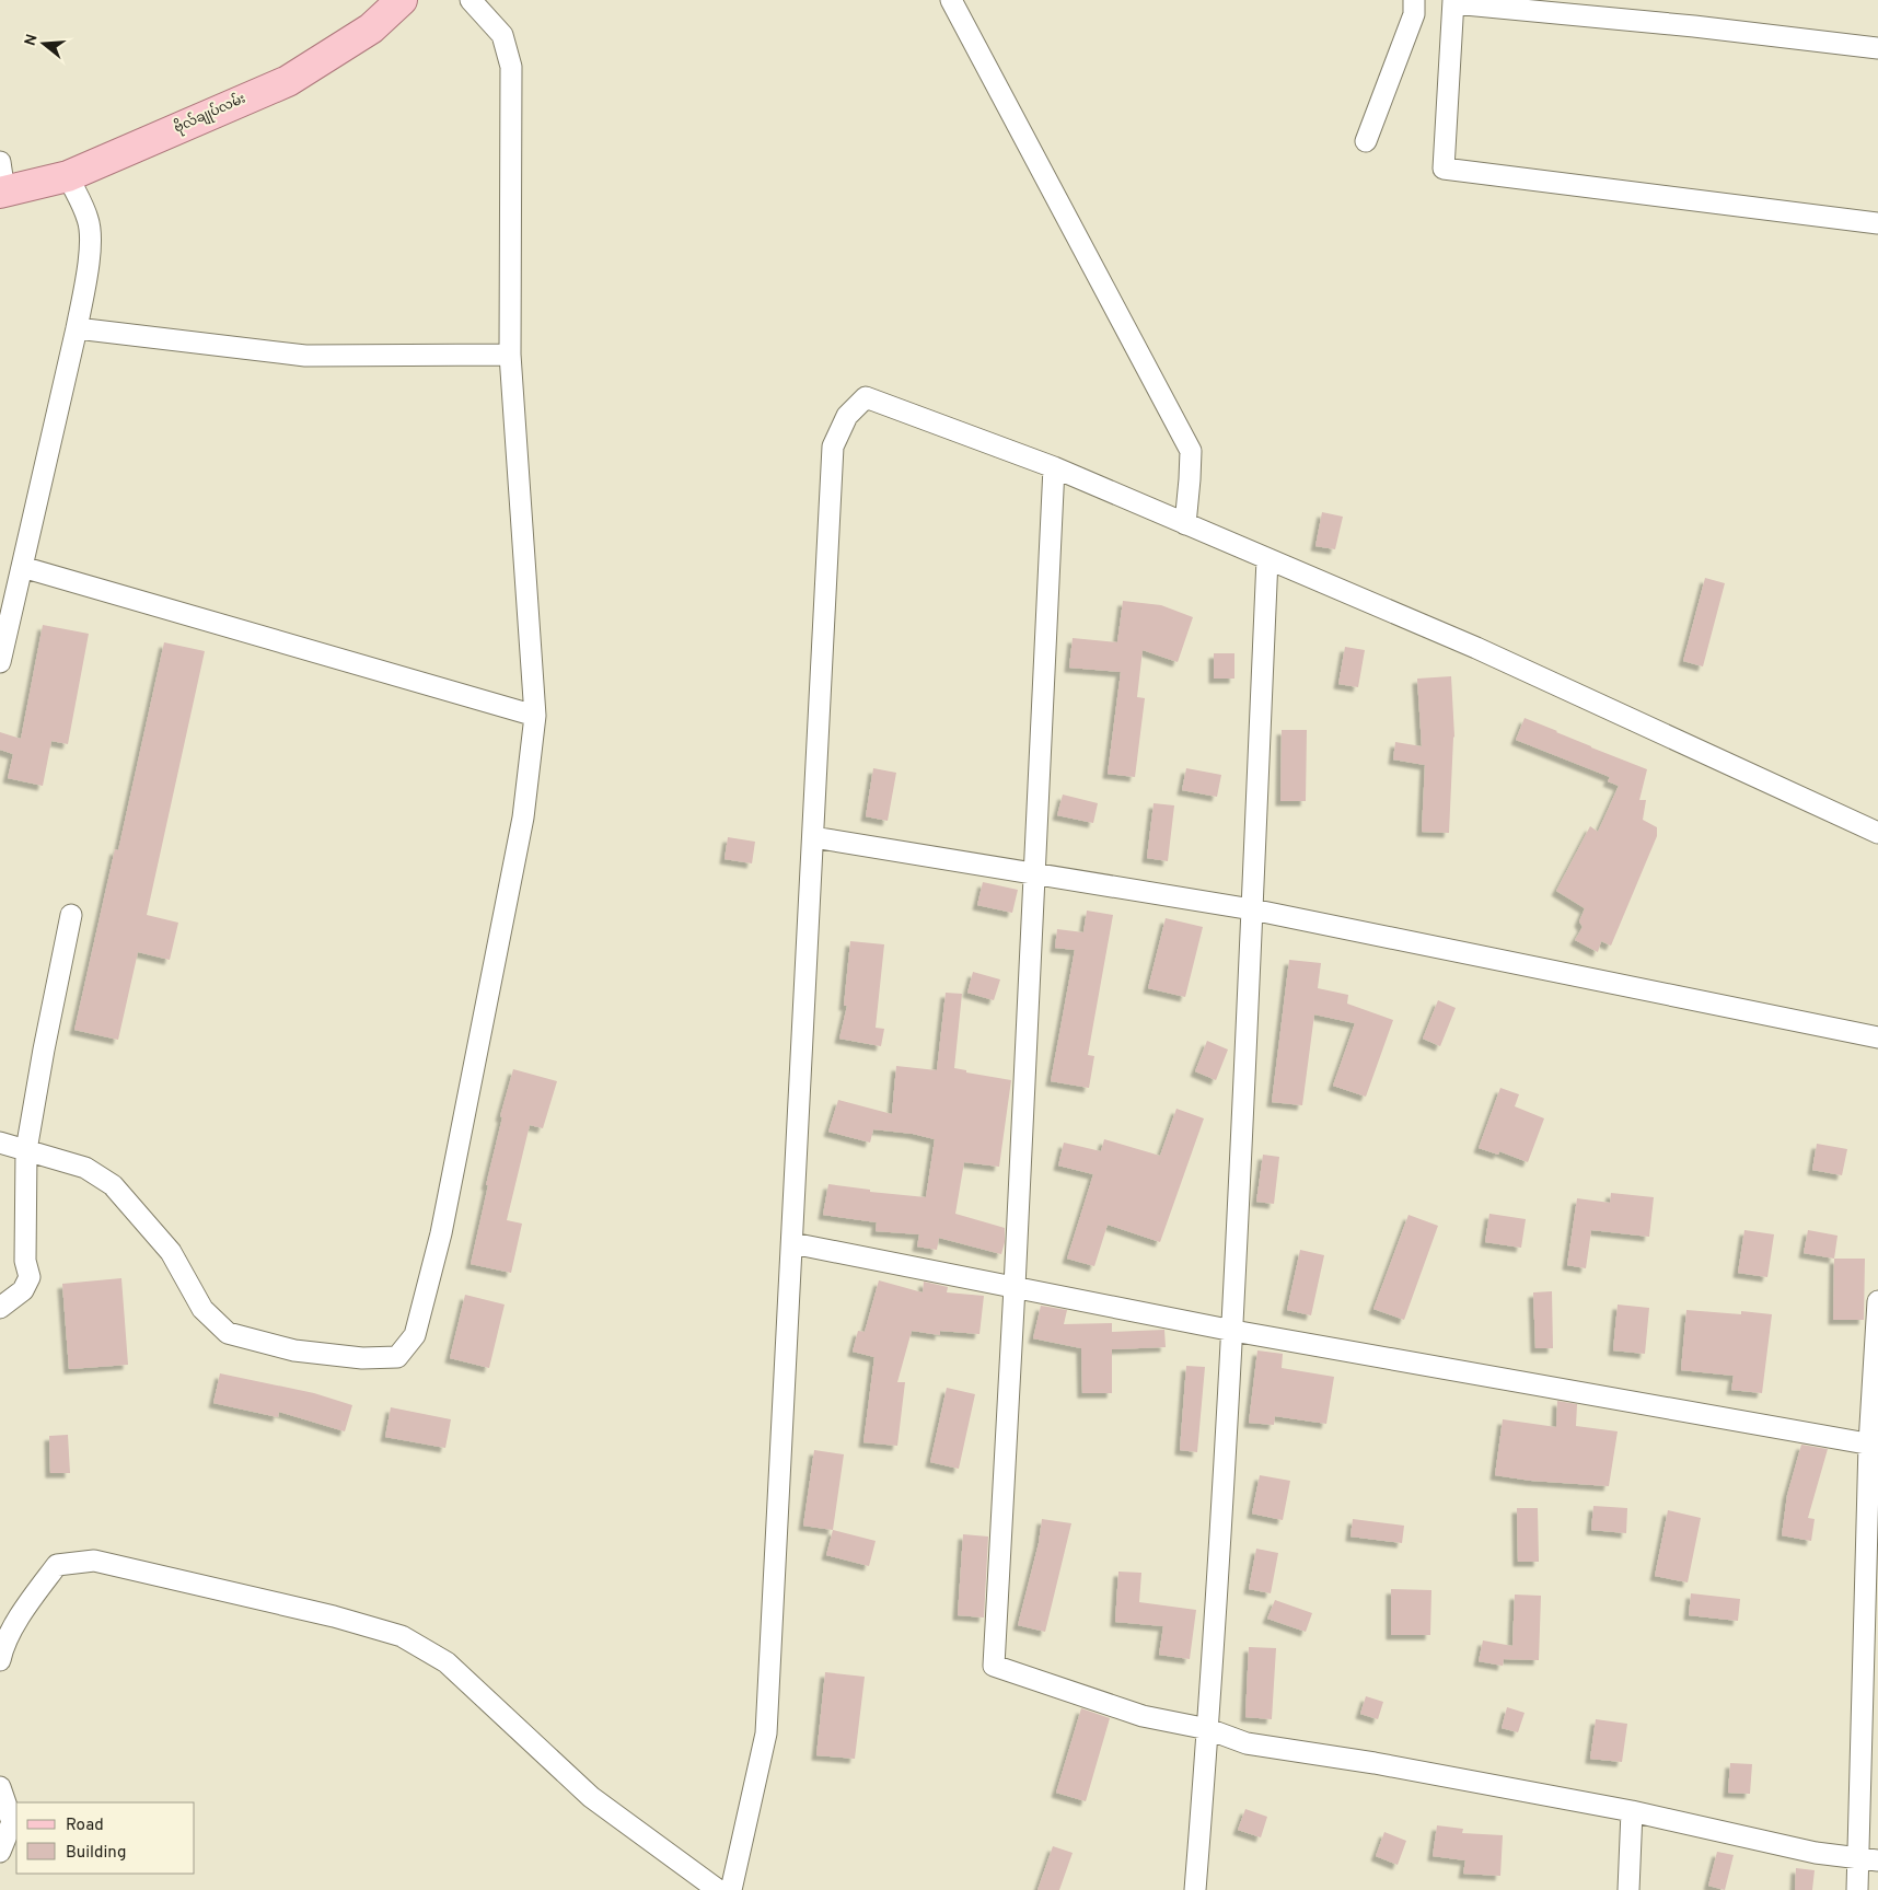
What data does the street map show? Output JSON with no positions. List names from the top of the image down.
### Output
{
  "streets": {
    "main road": ["ဗိုလ်ချုပ်လမ်း"]
  },
  "legend": ["Road", "Building"],
  "north": "left"
}
